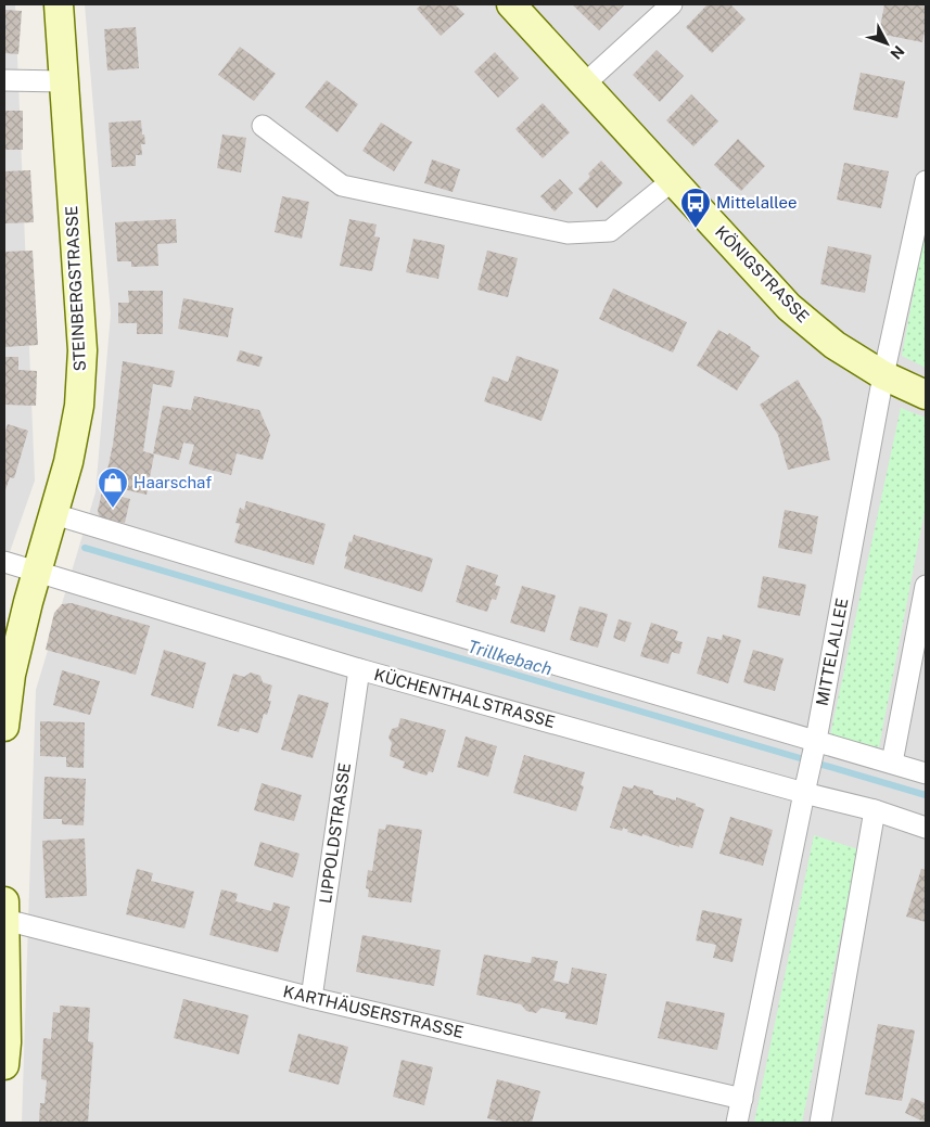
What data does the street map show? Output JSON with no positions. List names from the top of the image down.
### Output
{
  "streets": {
    "main road": ["KÖNIGSTRASSE", "STEINBERGSTRASSE"],
    "street": [
      "MITTELALLEE",
      "KÜCHENTHALSTRASSE",
      "LIPPOLDSTRASSE",
      "KARTHÄUSERSTRASSE"
    ]
  },
  "crossings": [
    ["KÖNIGSTRASSE", "MITTELALLEE"],
    ["STEINBERGSTRASSE", "KÜCHENTHALSTRASSE"],
    ["MITTELALLEE", "KÜCHENTHALSTRASSE"],
    ["MITTELALLEE", "KARTHÄUSERSTRASSE"],
    ["KÜCHENTHALSTRASSE", "LIPPOLDSTRASSE"],
    ["LIPPOLDSTRASSE", "KARTHÄUSERSTRASSE"]
  ],
  "water": ["Trillkebach"],
  "places": {
    "bus stop": ["Mittelallee"],
    "shop": ["Haarschaf"]
  },
  "north": "bottom right"
}
